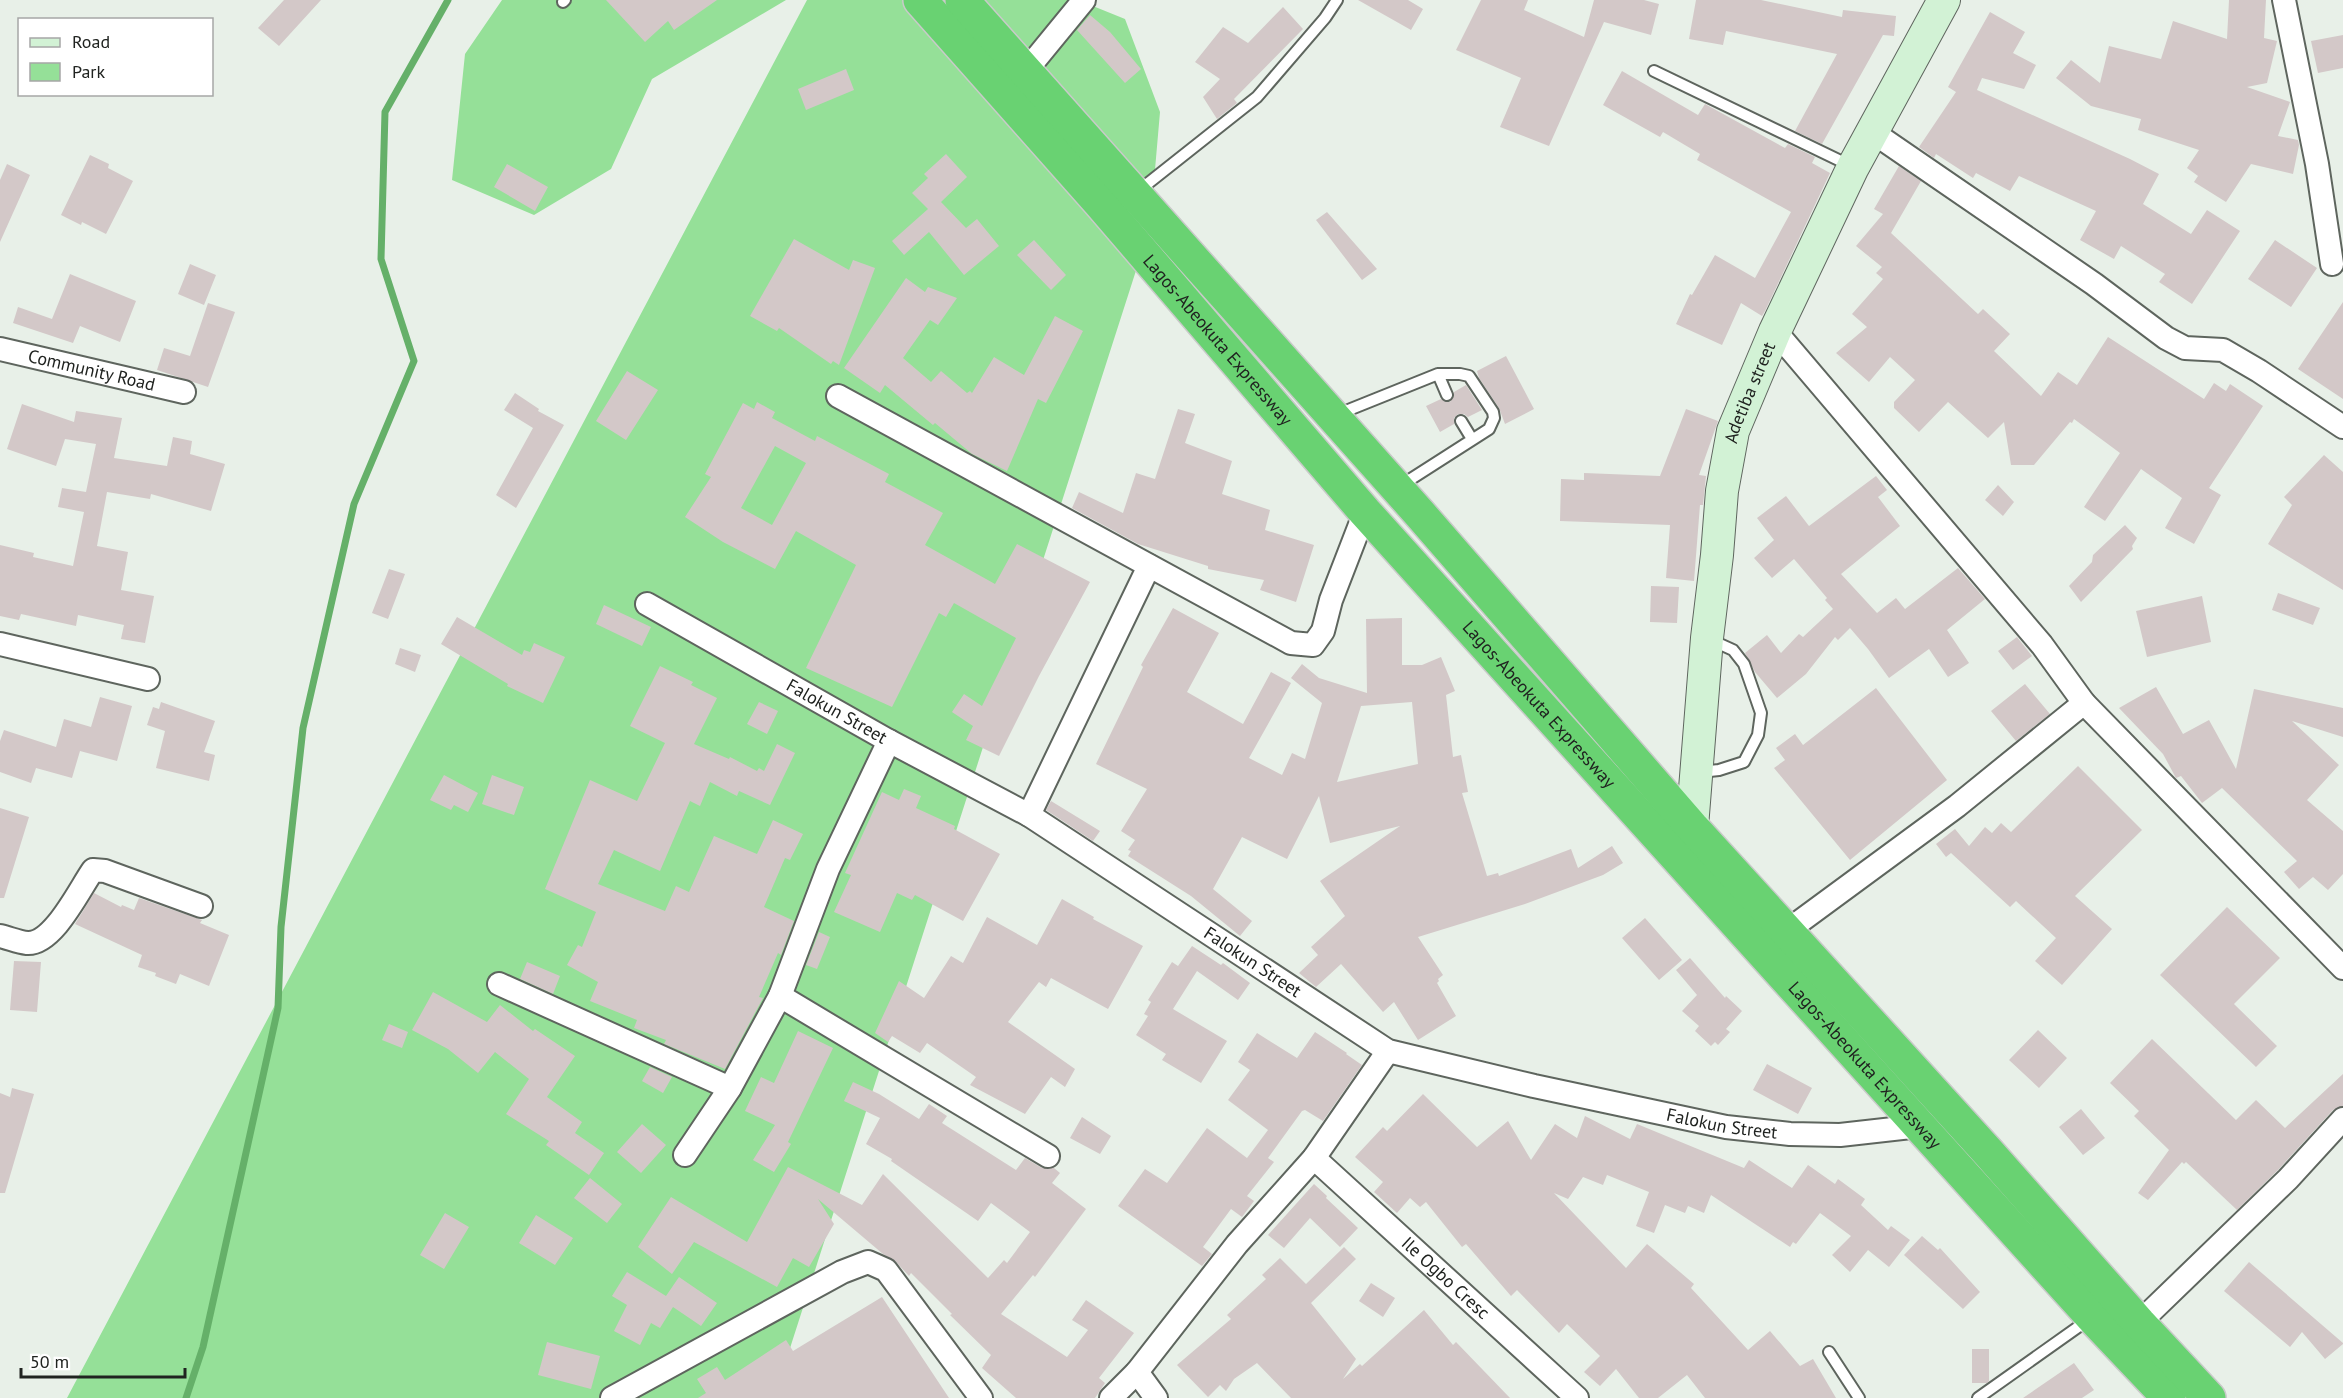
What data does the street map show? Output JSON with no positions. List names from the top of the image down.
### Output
{
  "streets": {
    "highway": ["Lagos-Abeokuta Expressway"],
    "street": [
      "Community Road",
      "Adetiba street",
      "Falokun Street",
      "Ile Ogbo Cresc"
    ]
  },
  "crossings": [
    ["Lagos-Abeokuta Expressway", "Adetiba street"],
    ["Lagos-Abeokuta Expressway", "Falokun Street"]
  ],
  "legend": ["Road", "Park"],
  "scale_bar": "50 m"
}
